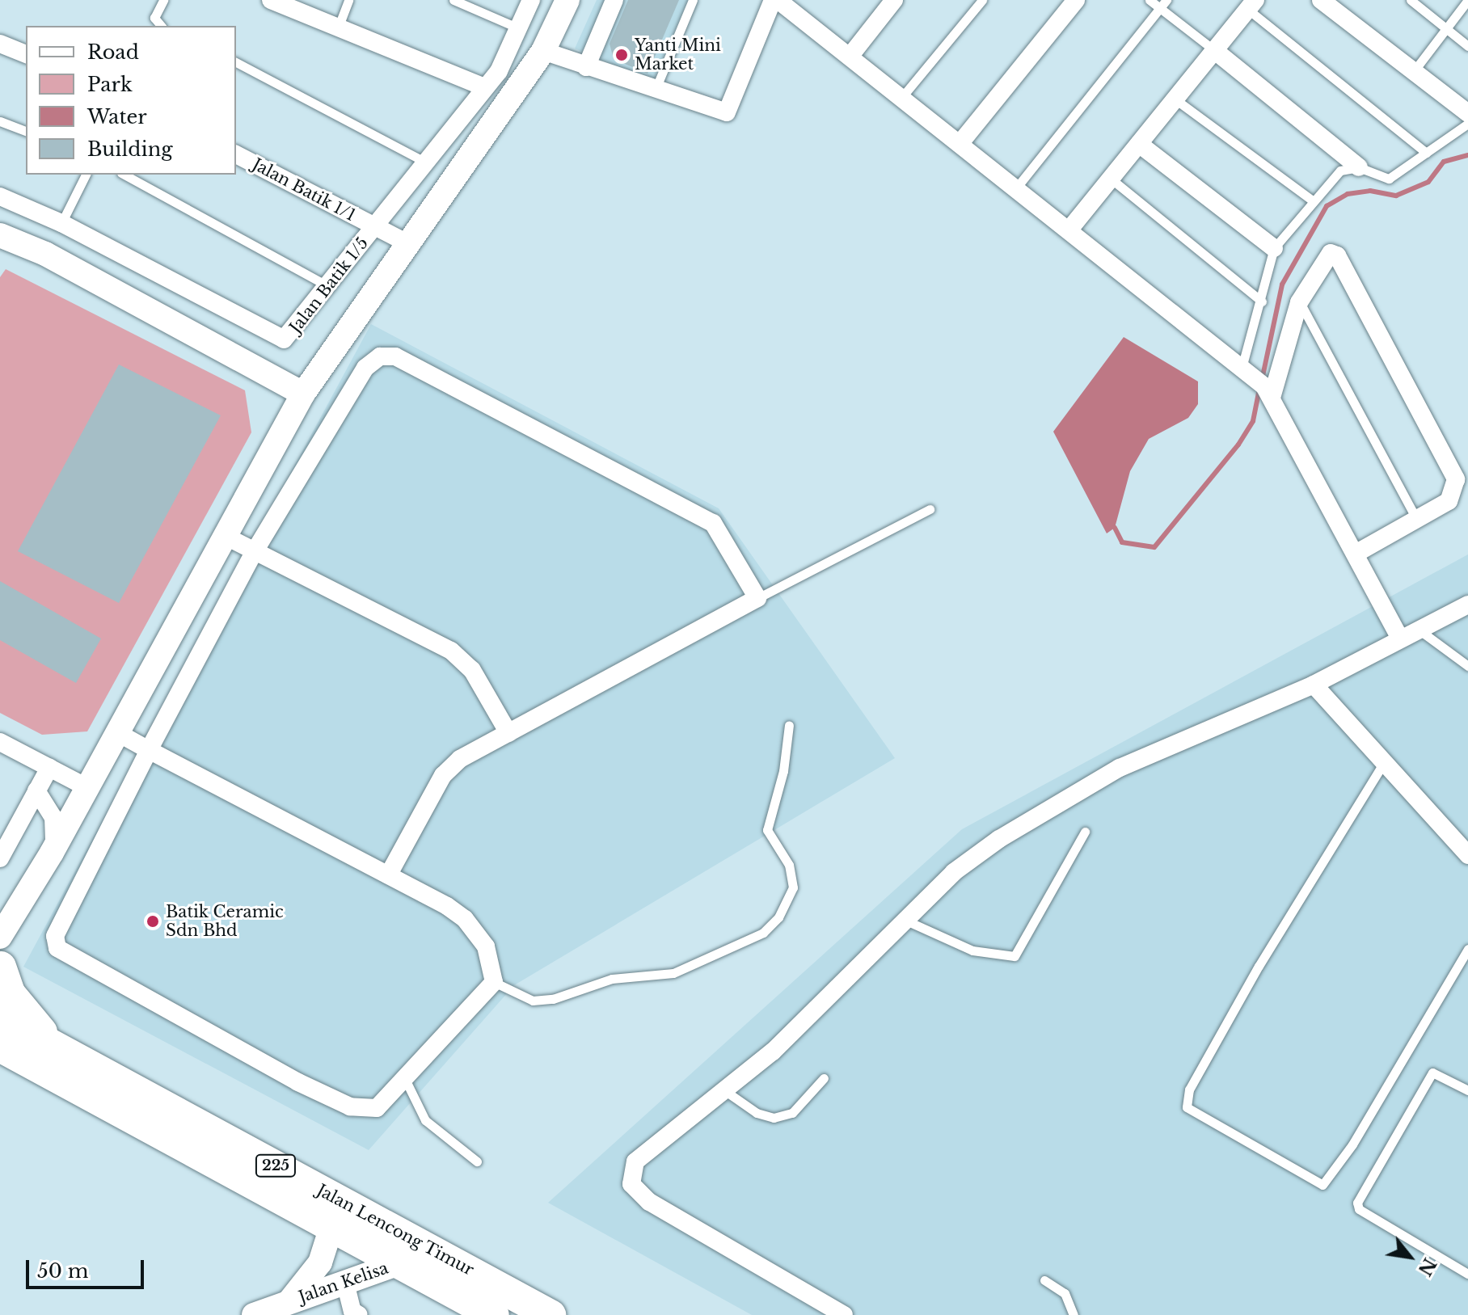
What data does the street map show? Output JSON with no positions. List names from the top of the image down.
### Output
{
  "streets": {
    "highway": ["225", "Jalan Lencong Timur"],
    "street": ["Jalan Batik 1/1", "Jalan Batik 1/5", "Jalan Kelisa"]
  },
  "crossings": [
    ["Jalan Batik 1/1", "Jalan Batik 1/5"],
    ["Jalan Lencong Timur", "Jalan Kelisa"]
  ],
  "places": ["Yanti Mini Market", "Batik Ceramic Sdn Bhd"],
  "legend": [
    "Road",
    "Park",
    "Water",
    "Building"
  ],
  "scale_bar": "50 m",
  "north": "bottom right"
}
